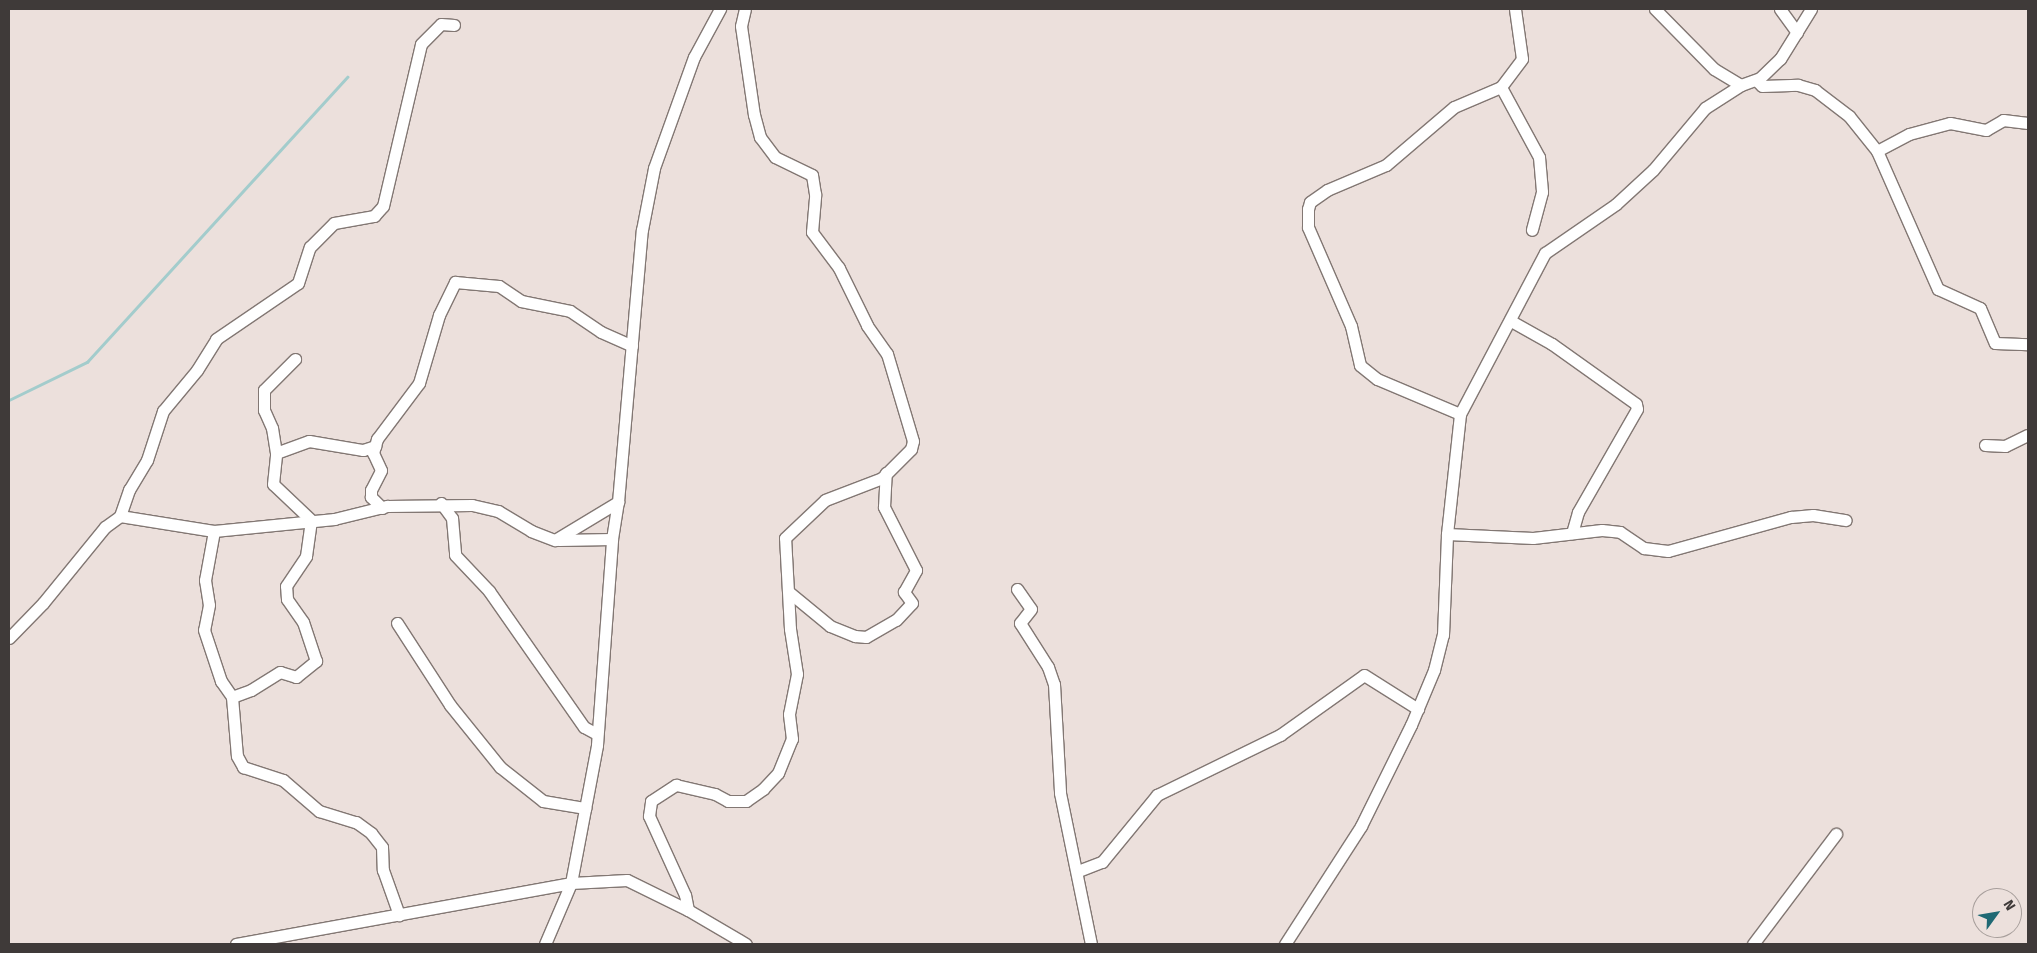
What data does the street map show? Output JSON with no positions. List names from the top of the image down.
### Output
{
  "north": "top right"
}
